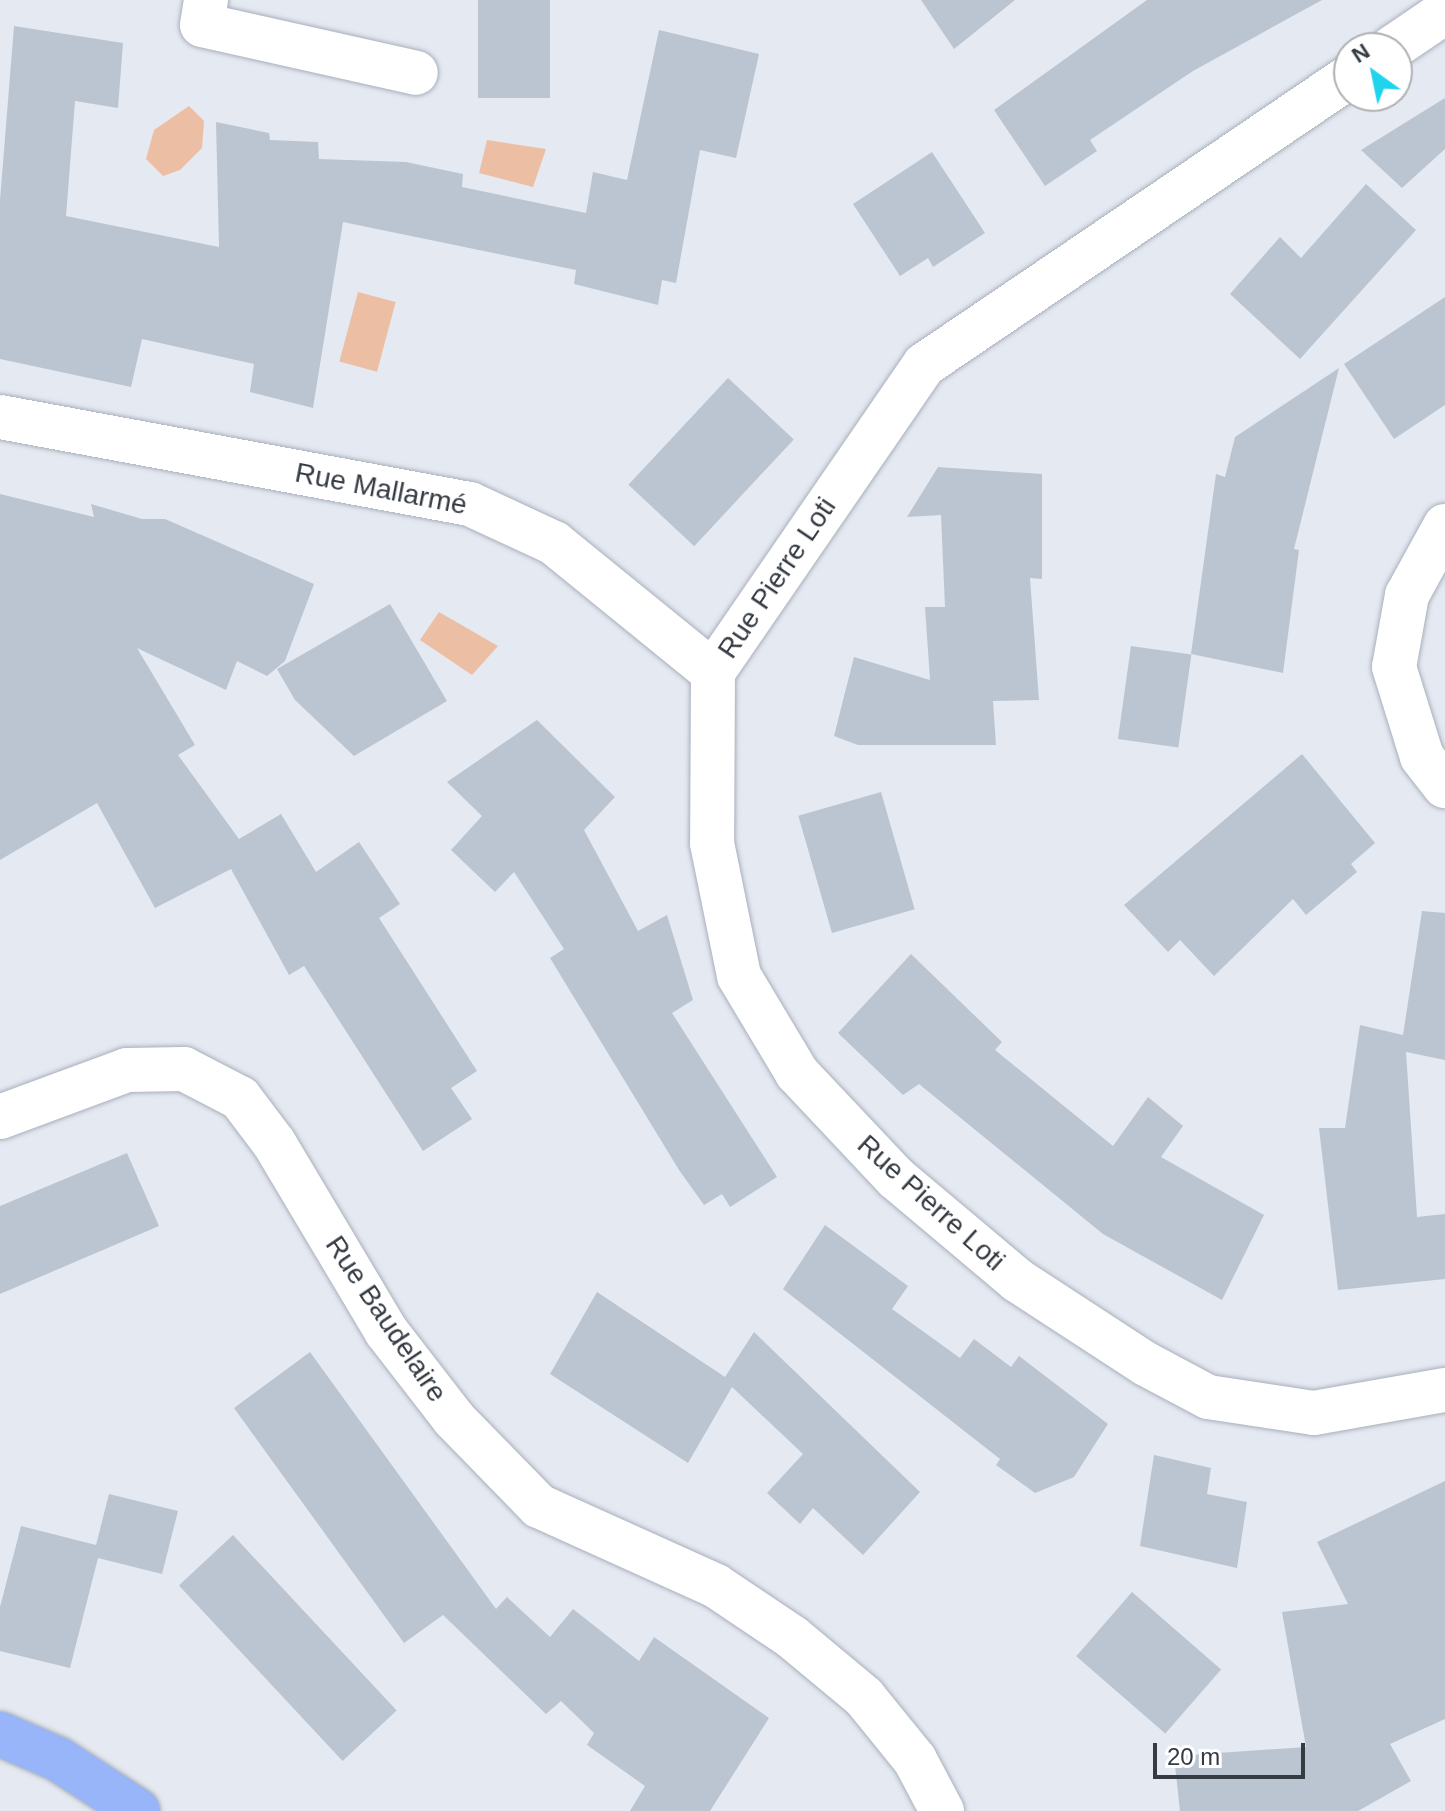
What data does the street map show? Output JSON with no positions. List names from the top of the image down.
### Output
{
  "streets": {
    "street": ["Rue Mallarmé", "Rue Pierre Loti", "Rue Baudelaire"]
  },
  "crossings": [
    ["Rue Mallarmé", "Rue Pierre Loti"]
  ],
  "scale_bar": "20 m",
  "north": "top left"
}
